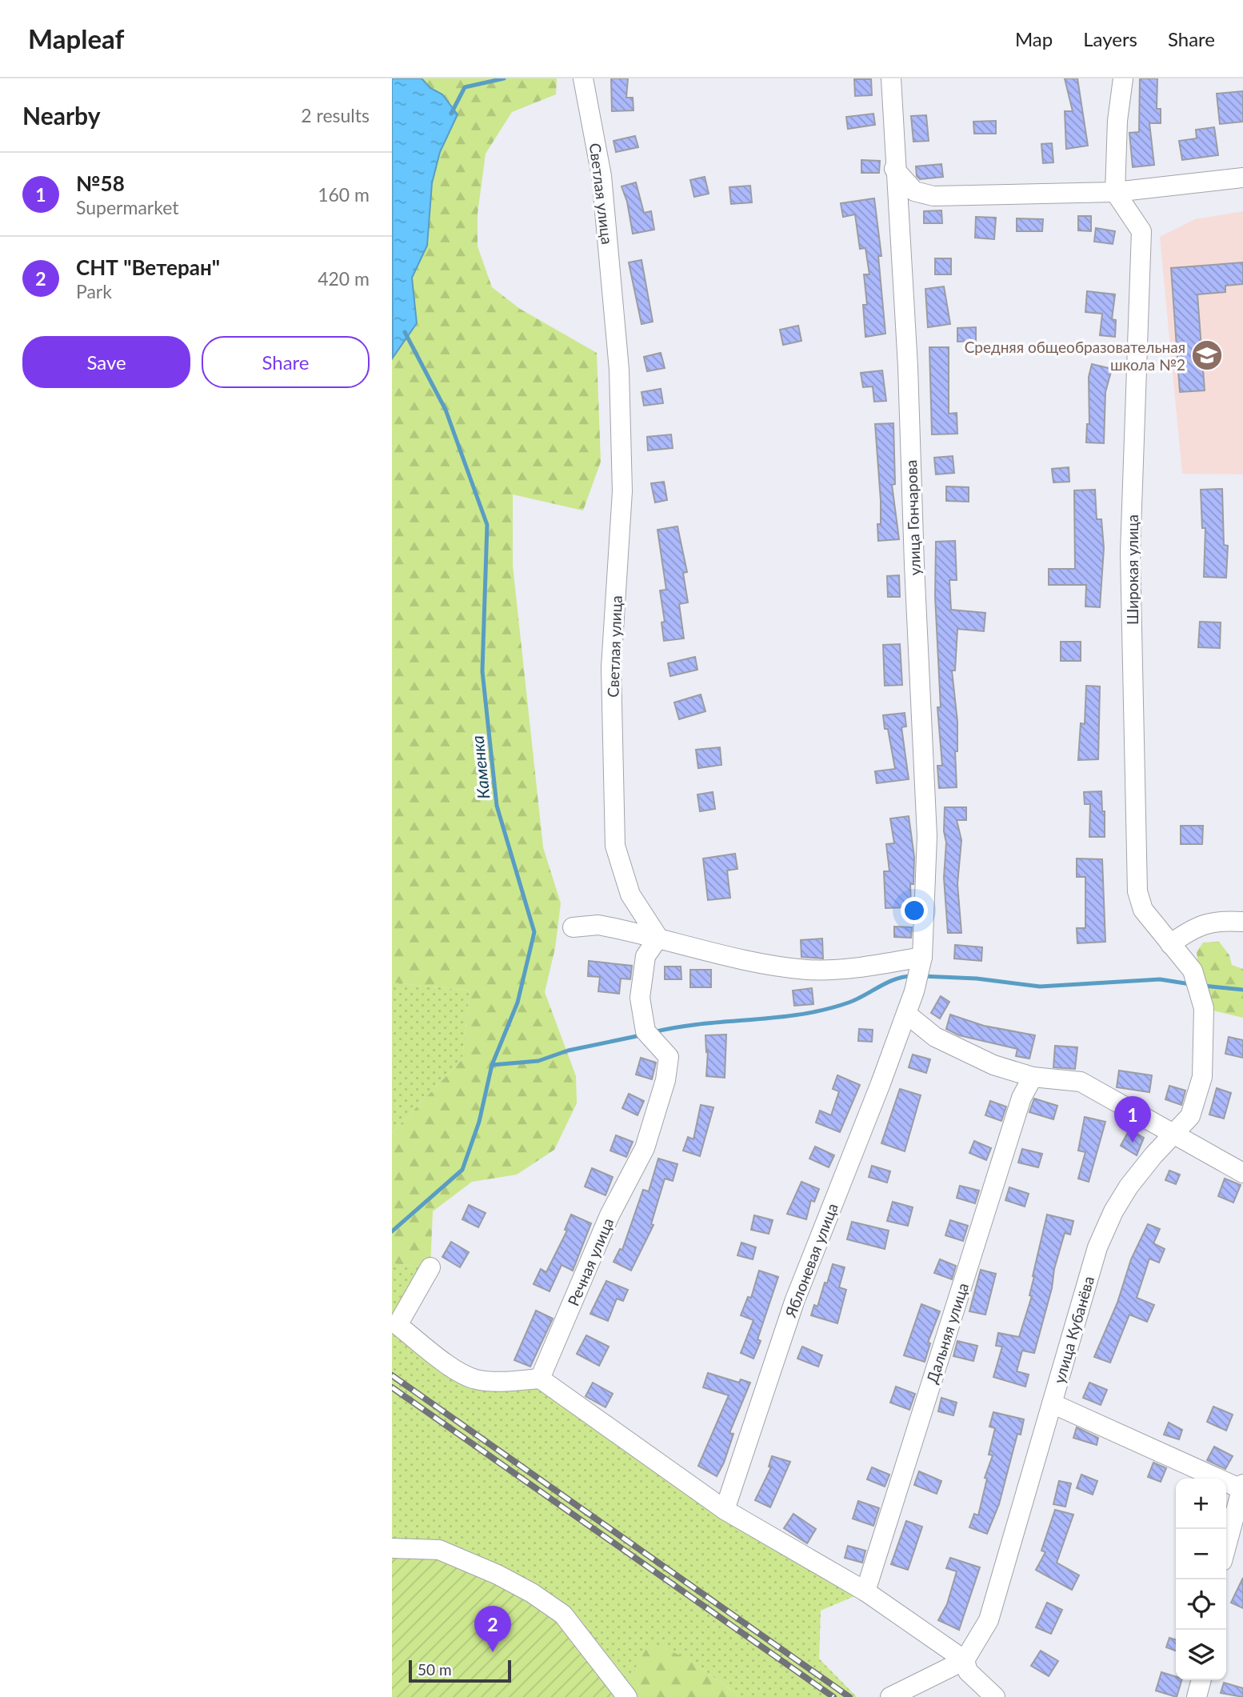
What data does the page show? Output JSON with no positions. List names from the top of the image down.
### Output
{
  "streets": {
    "street": [
      "Светлая улица",
      "улица Гончарова",
      "Широкая улица",
      "Яблоневая улица",
      "Речная улица",
      "улица Кубанёва",
      "Дальняя улица"
    ]
  },
  "crossings": [
    ["Светлая улица", "Речная улица"],
    ["улица Гончарова", "Яблоневая улица"],
    ["Широкая улица", "улица Кубанёва"]
  ],
  "water": ["Каменка"],
  "places": {
    "school or university": ["Средняя общеобразовательная школа №2"]
  },
  "scale_bar": "50 m",
  "page": {
    "header": "Mapleaf",
    "nav": ["Map", "Layers", "Share"],
    "heading": ["Nearby", "2 results"],
    "list": [
      {
        "mark": "1",
        "name": "№58",
        "note": "Supermarket",
        "value": "160 m"
      },
      {
        "mark": "2",
        "name": "СНТ \"Ветеран\"",
        "note": "Park",
        "value": "420 m"
      }
    ],
    "buttons": ["Save", "Share"],
    "pins": ["1", "2"],
    "map_buttons": ["+", "−"],
    "scale": "50 m"
  }
}
